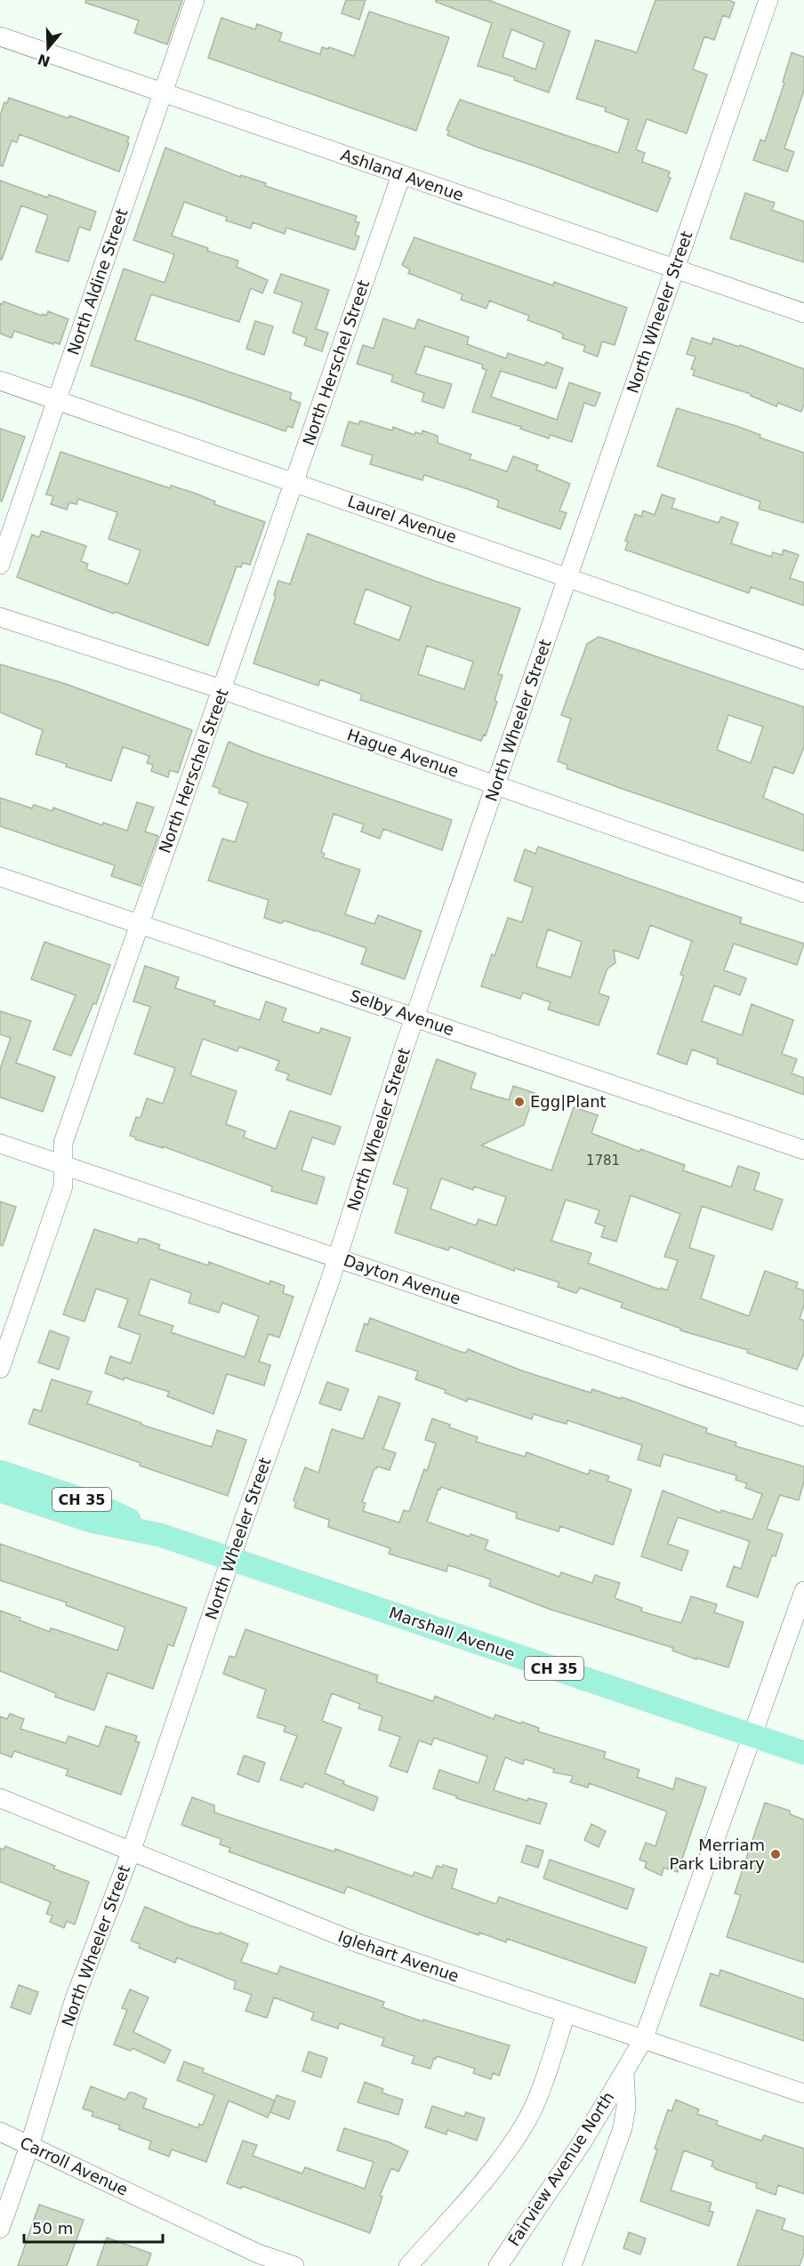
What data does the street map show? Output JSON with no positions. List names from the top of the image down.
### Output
{
  "streets": {
    "main road": ["CH 35", "Marshall Avenue"],
    "street": [
      "Ashland Avenue",
      "North Aldine Street",
      "North Wheeler Street",
      "North Herschel Street",
      "Laurel Avenue",
      "Hague Avenue",
      "Selby Avenue",
      "Dayton Avenue",
      "Iglehart Avenue",
      "Carroll Avenue",
      "Fairview Avenue North"
    ]
  },
  "crossings": [
    ["Ashland Avenue", "North Aldine Street"],
    ["Ashland Avenue", "North Wheeler Street"],
    ["Ashland Avenue", "North Herschel Street"],
    ["North Aldine Street", "Laurel Avenue"],
    ["North Wheeler Street", "Laurel Avenue"],
    ["North Wheeler Street", "Hague Avenue"],
    ["North Wheeler Street", "Selby Avenue"],
    ["North Wheeler Street", "Dayton Avenue"],
    ["North Wheeler Street", "Marshall Avenue"],
    ["North Wheeler Street", "Iglehart Avenue"],
    ["North Wheeler Street", "Carroll Avenue"],
    ["North Herschel Street", "Laurel Avenue"],
    ["North Herschel Street", "Hague Avenue"],
    ["North Herschel Street", "Selby Avenue"],
    ["North Herschel Street", "Dayton Avenue"],
    ["Marshall Avenue", "Fairview Avenue North"],
    ["Iglehart Avenue", "Fairview Avenue North"]
  ],
  "places": ["Egg|Plant", "Merriam Park Library"],
  "house_numbers": ["1781"],
  "scale_bar": "50 m",
  "north": "bottom"
}
